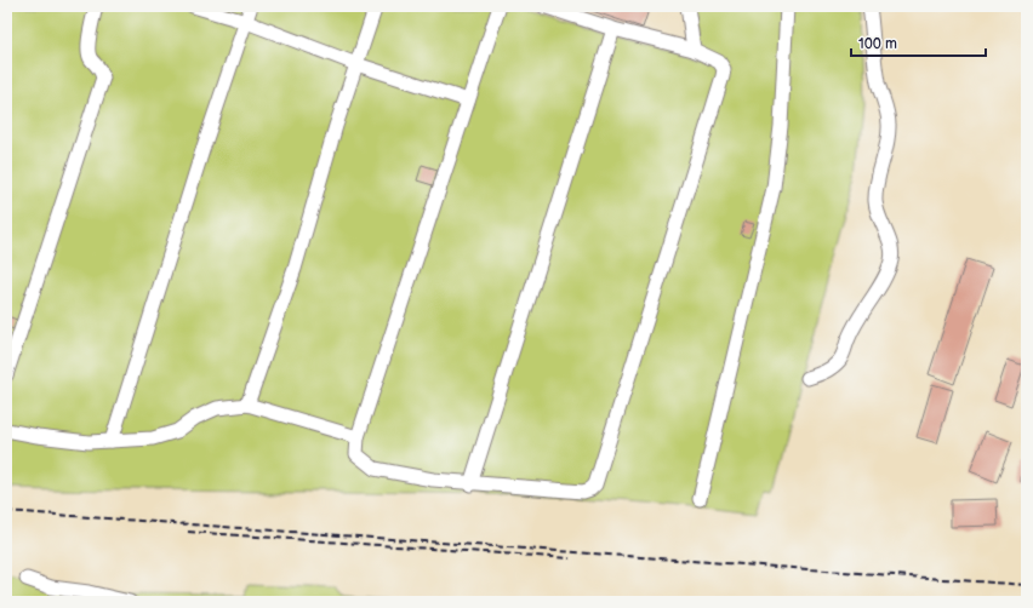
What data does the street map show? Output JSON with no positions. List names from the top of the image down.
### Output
{
  "scale_bar": "100 m"
}
